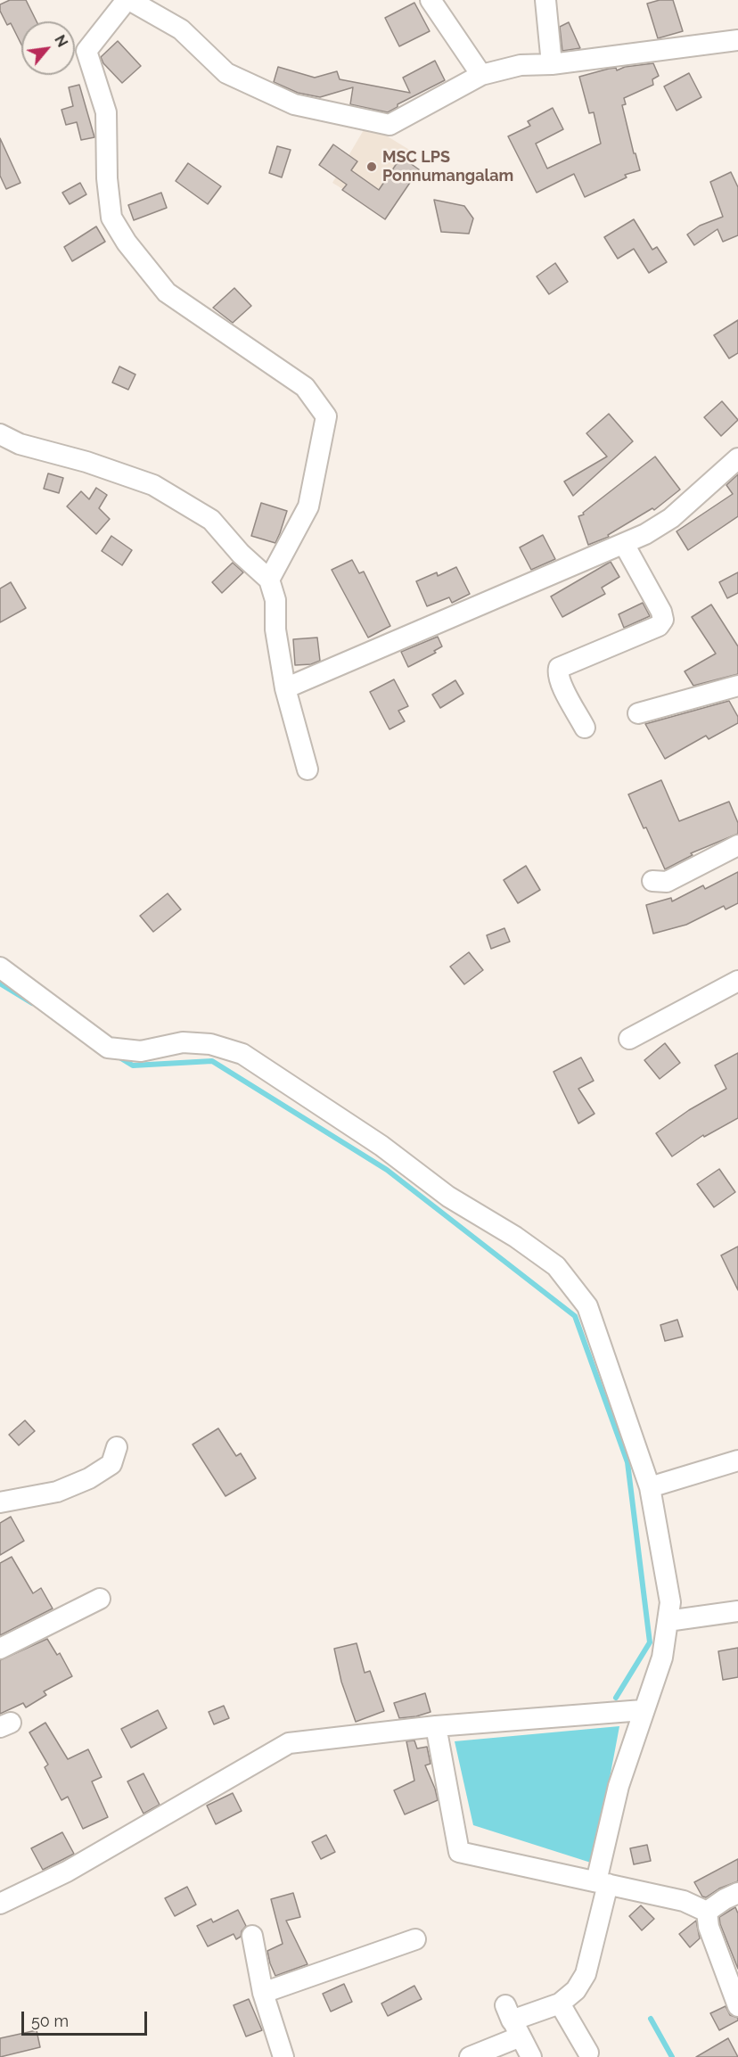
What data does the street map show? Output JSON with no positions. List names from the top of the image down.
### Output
{
  "places": ["MSC LPS Ponnumangalam"],
  "scale_bar": "50 m",
  "north": "top right"
}
